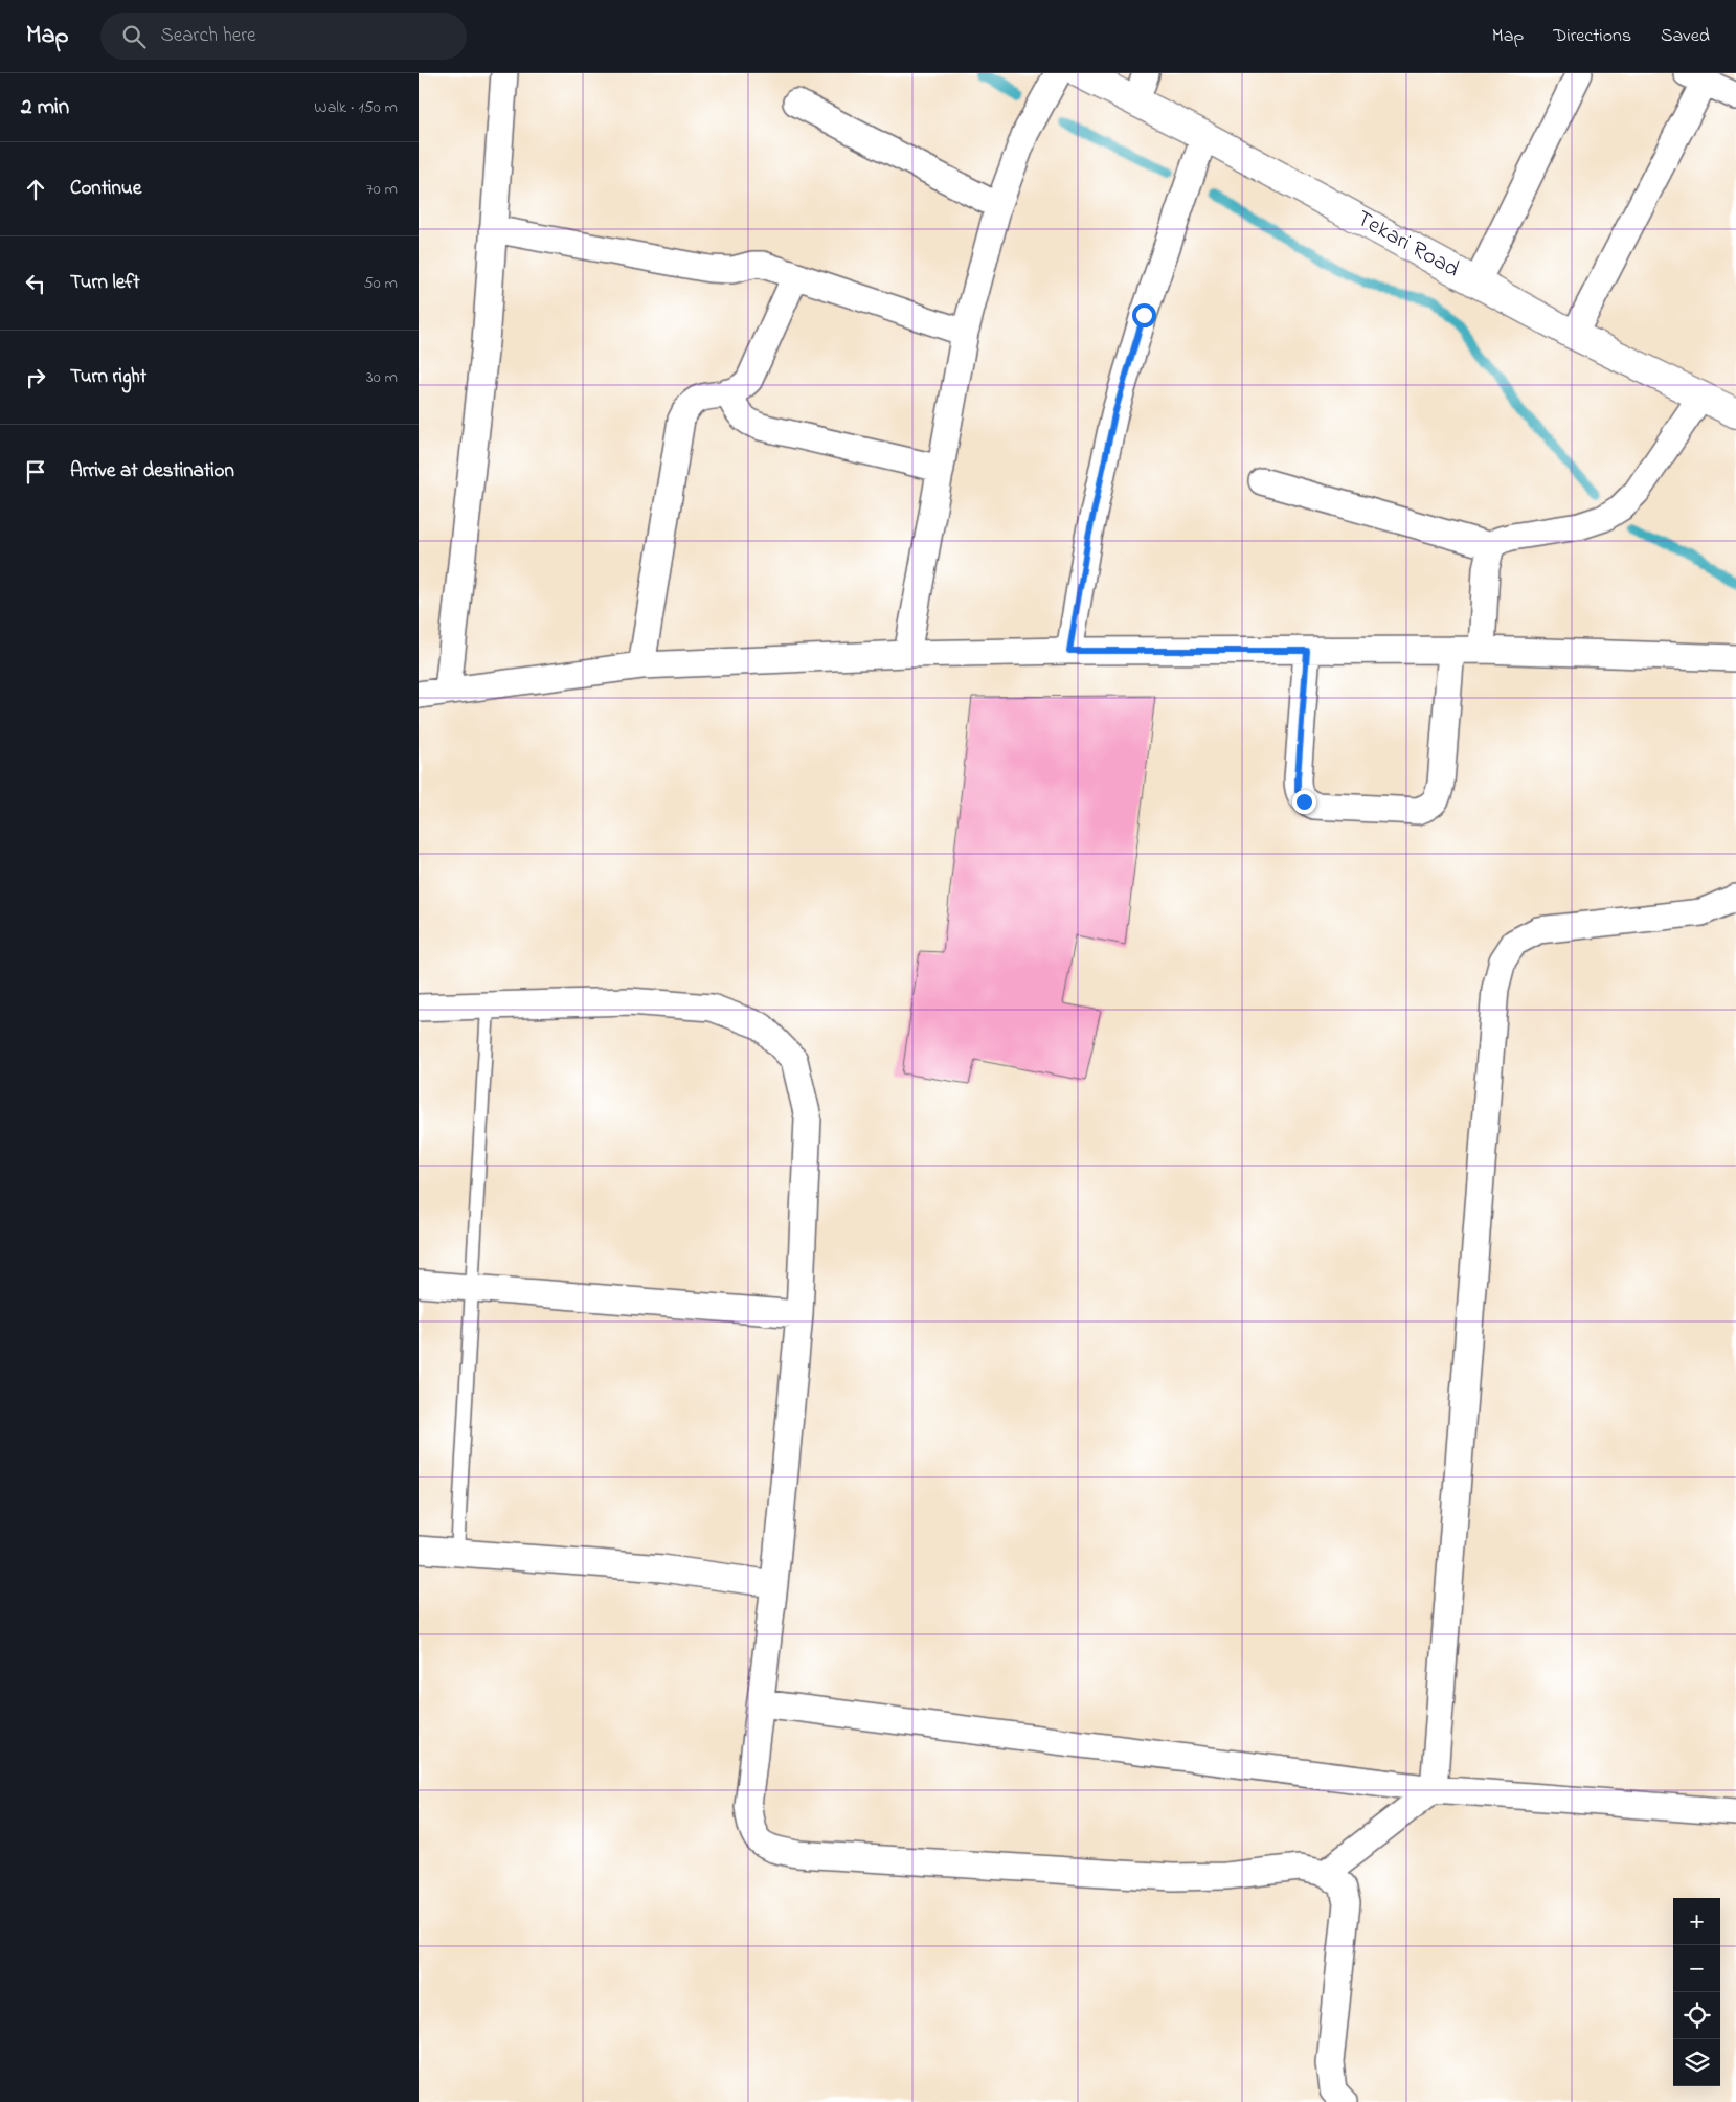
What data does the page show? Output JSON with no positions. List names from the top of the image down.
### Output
{
  "streets": {
    "highway": ["Tekari Road"]
  },
  "page": {
    "header": "Map",
    "search": "Search here",
    "nav": ["Map", "Directions", "Saved"],
    "heading": ["2 min", "Walk · 150 m"],
    "list": [
      ["Continue", "70 m"],
      ["Turn left", "50 m"],
      ["Turn right", "30 m"],
      "Arrive at destination"
    ],
    "map_buttons": ["+", "−"]
  }
}
